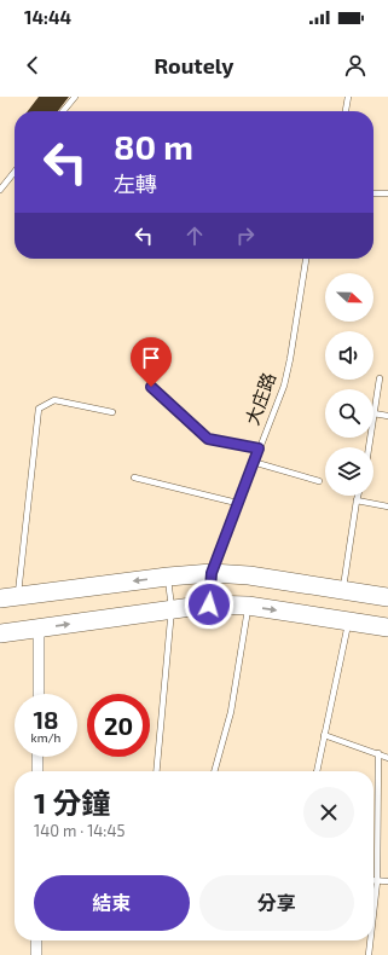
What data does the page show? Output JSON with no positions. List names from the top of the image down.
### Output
{
  "streets": {
    "lane": ["大庄路"]
  },
  "north": "right",
  "page": {
    "status": "14:44",
    "header": "Routely",
    "turn": ["80 m", "左轉"],
    "speed": "18 km/h",
    "limit": "20",
    "heading": ["1 分鐘", "140 m · 14:45"],
    "buttons": ["結束", "分享"]
  }
}
